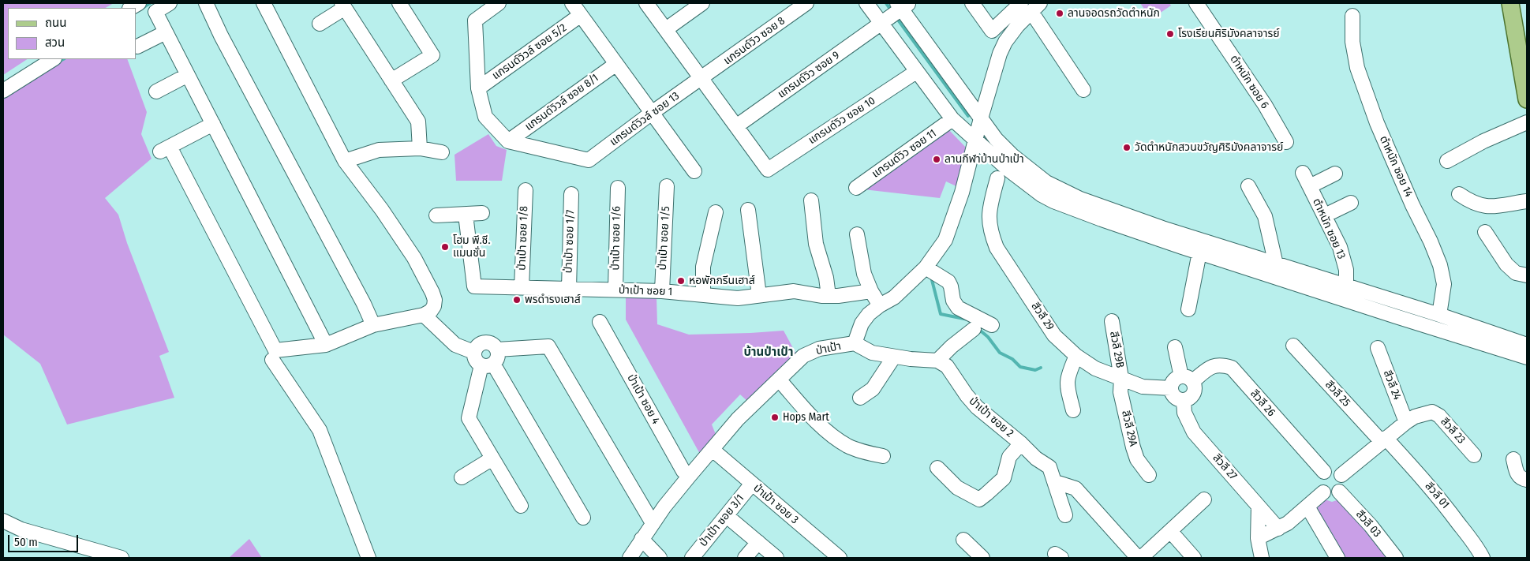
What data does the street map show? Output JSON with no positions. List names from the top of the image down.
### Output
{
  "streets": {
    "street": [
      "แกรนด์วิว ซอย 8",
      "แกรนด์วิวล์ ซอย 5/2",
      "แกรนด์วิว ซอย 9",
      "ตำหนัก ซอย 6",
      "แกรนด์วิวล์ ซอย 8/1",
      "แกรนด์วิวล์ ซอย 13",
      "แกรนด์วิว ซอย 10",
      "แกรนด์วิว ซอย 11",
      "ตำหนัก ซอย 14",
      "ตำหนัก ซอย 13",
      "ป่าเป้า ซอย 1/8",
      "ป่าเป้า ซอย 1/6",
      "ป่าเป้า ซอย 1/5",
      "ป่าเป้า ซอย 1/7",
      "ป่าเป้า ซอย 1",
      "สีวลี 29",
      "ป่าเป้า",
      "สีวลี 29B",
      "สีวลี 24",
      "สีวลี 25",
      "ป่าเป้า ซอย 4",
      "สีวลี 26",
      "ป่าเป้า ซอย 2",
      "สีวลี 29A",
      "สีวลี 23",
      "สีวลี 27",
      "สีวลี 01",
      "ป่าเป้า ซอย 3",
      "ป่าเป้า ซอย 3/1",
      "สีวลี 03"
    ]
  },
  "crossings": [
    ["แกรนด์วิว ซอย 8", "แกรนด์วิวล์ ซอย 13"],
    ["แกรนด์วิว ซอย 9", "แกรนด์วิว ซอย 10"],
    ["แกรนด์วิวล์ ซอย 8/1", "แกรนด์วิวล์ ซอย 13"],
    ["ป่าเป้า ซอย 1/8", "ป่าเป้า ซอย 1"],
    ["ป่าเป้า ซอย 1/6", "ป่าเป้า ซอย 1"],
    ["ป่าเป้า ซอย 1/5", "ป่าเป้า ซอย 1"],
    ["ป่าเป้า ซอย 1/7", "ป่าเป้า ซอย 1"],
    ["สีวลี 29", "สีวลี 29B"],
    ["สีวลี 29", "สีวลี 26"],
    ["สีวลี 29", "สีวลี 29A"],
    ["สีวลี 29", "สีวลี 27"],
    ["ป่าเป้า", "ป่าเป้า ซอย 4"],
    ["ป่าเป้า", "ป่าเป้า ซอย 3"],
    ["สีวลี 29B", "สีวลี 29A"],
    ["สีวลี 24", "สีวลี 23"],
    ["สีวลี 25", "สีวลี 01"],
    ["สีวลี 26", "สีวลี 27"],
    ["สีวลี 26", "สีวลี 03"],
    ["ป่าเป้า ซอย 3", "ป่าเป้า ซอย 3/1"]
  ],
  "districts": ["บ้านป่าเป้า"],
  "places": [
    "ลานจอดรถวัดตำหนัก",
    "โรงเรียนศิริมังคลาจารย์",
    "วัดตำหนักสวนขวัญศิริมังคลาจารย์",
    "ลานกีฬาบ้านป่าเป้า",
    "โฮม พี.ซี. แมนชั่น",
    "หอพักกรีนเฮาส์",
    "พรดำรงเฮาส์",
    "Hops Mart"
  ],
  "legend": ["ถนน", "สวน"],
  "scale_bar": "50 m"
}
